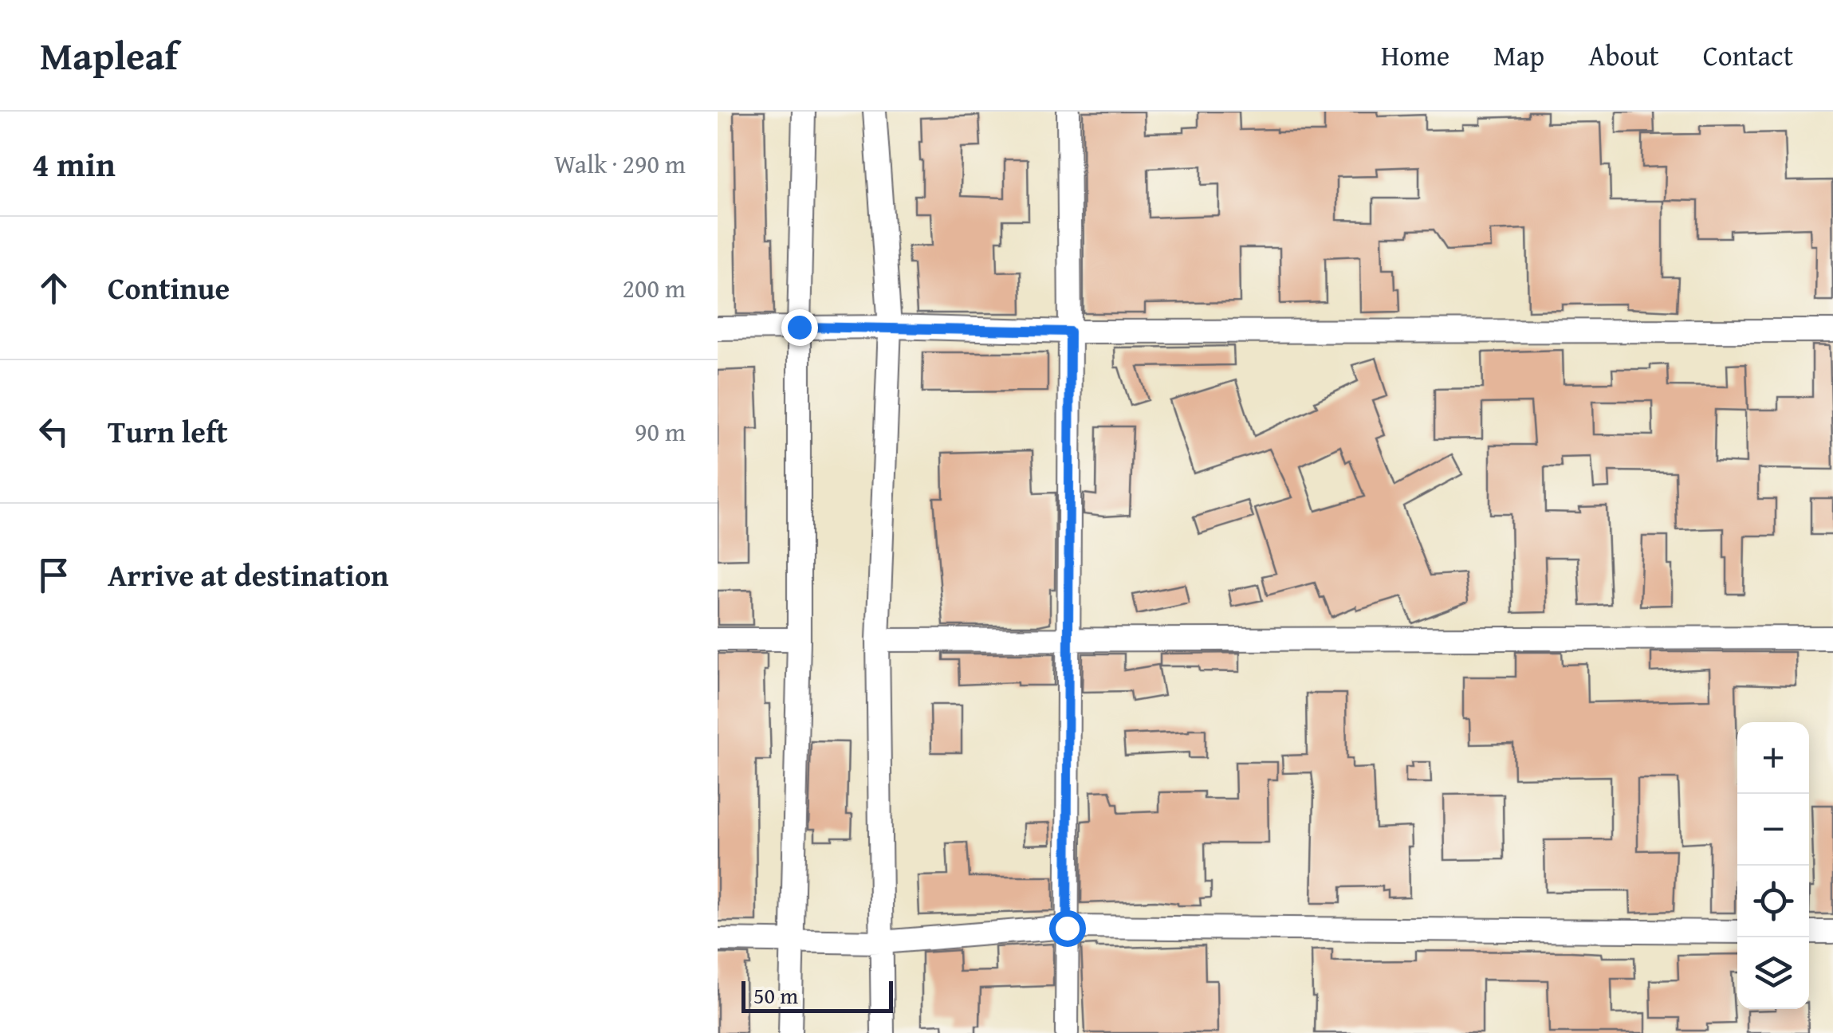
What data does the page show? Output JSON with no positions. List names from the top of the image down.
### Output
{
  "scale_bar": "50 m",
  "page": {
    "header": "Mapleaf",
    "nav": [
      "Home",
      "Map",
      "About",
      "Contact"
    ],
    "heading": ["4 min", "Walk · 290 m"],
    "list": [
      ["Continue", "200 m"],
      ["Turn left", "90 m"],
      "Arrive at destination"
    ],
    "map_buttons": ["+", "−"],
    "scale": "50 m"
  }
}
